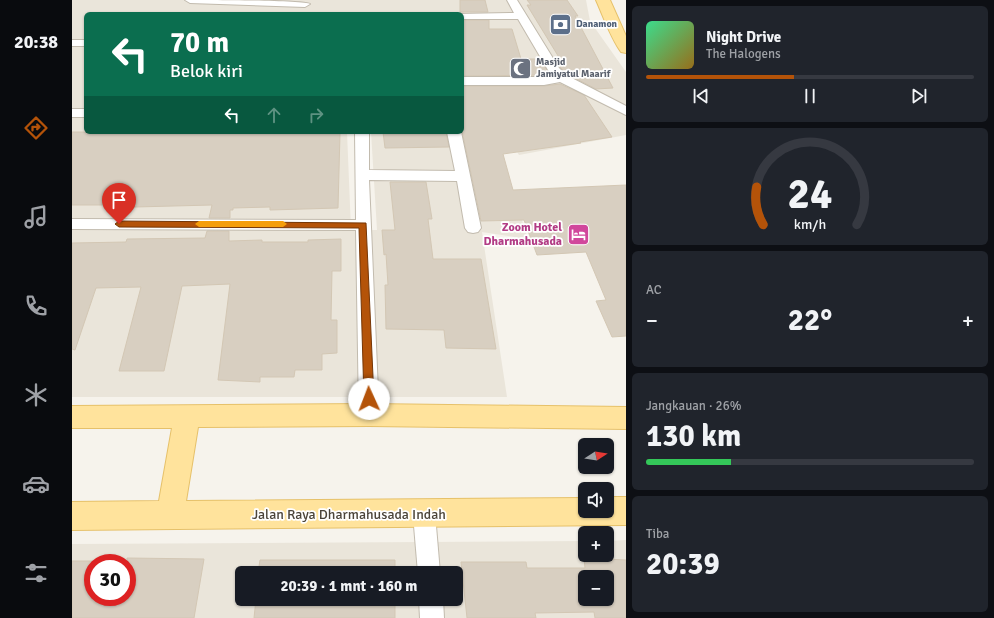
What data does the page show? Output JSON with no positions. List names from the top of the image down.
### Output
{
  "streets": {
    "main road": ["Jalan Raya Dharmahusada Indah"]
  },
  "places": {
    "bank": ["Danamon"],
    "mosque": ["Masjid Jamiyatul Maarif"],
    "hotel": ["Zoom Hotel Dharmahusada"]
  },
  "north": "right",
  "page": {
    "tabs": "20:38",
    "turn": ["70 m", "Belok kiri"],
    "song": ["Night Drive", "The Halogens"],
    "tile": [
      "AC",
      ["Jangkauan · 26%", "130 km"],
      ["Tiba", "20:39"]
    ],
    "heat": ["−", "22°", "+"],
    "map_buttons": ["+", "−"],
    "limit": "30",
    "trip": "20:39 · 1 mnt · 160 m",
    "gauge": ["24", "km/h"]
  }
}
